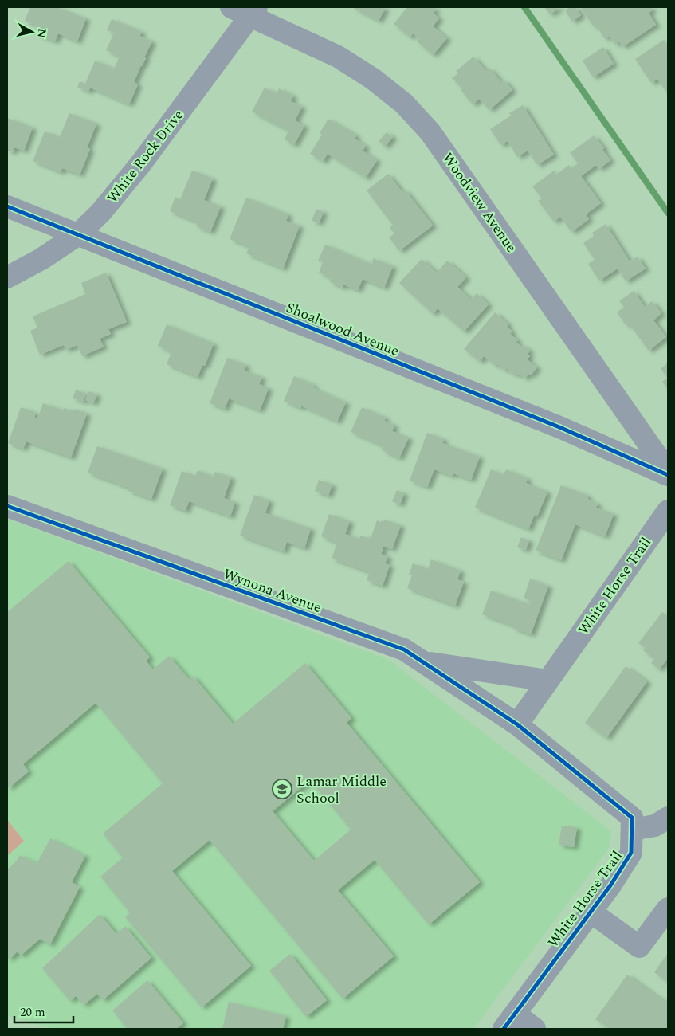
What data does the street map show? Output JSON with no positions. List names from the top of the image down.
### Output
{
  "streets": {
    "street": [
      "White Rock Drive",
      "Woodview Avenue",
      "Shoalwood Avenue",
      "White Horse Trail",
      "Wynona Avenue"
    ]
  },
  "crossings": [
    ["White Rock Drive", "Woodview Avenue"],
    ["White Rock Drive", "Shoalwood Avenue"],
    ["White Horse Trail", "Wynona Avenue"]
  ],
  "places": {
    "school or university": ["Lamar Middle School"]
  },
  "scale_bar": "20 m",
  "north": "right"
}
